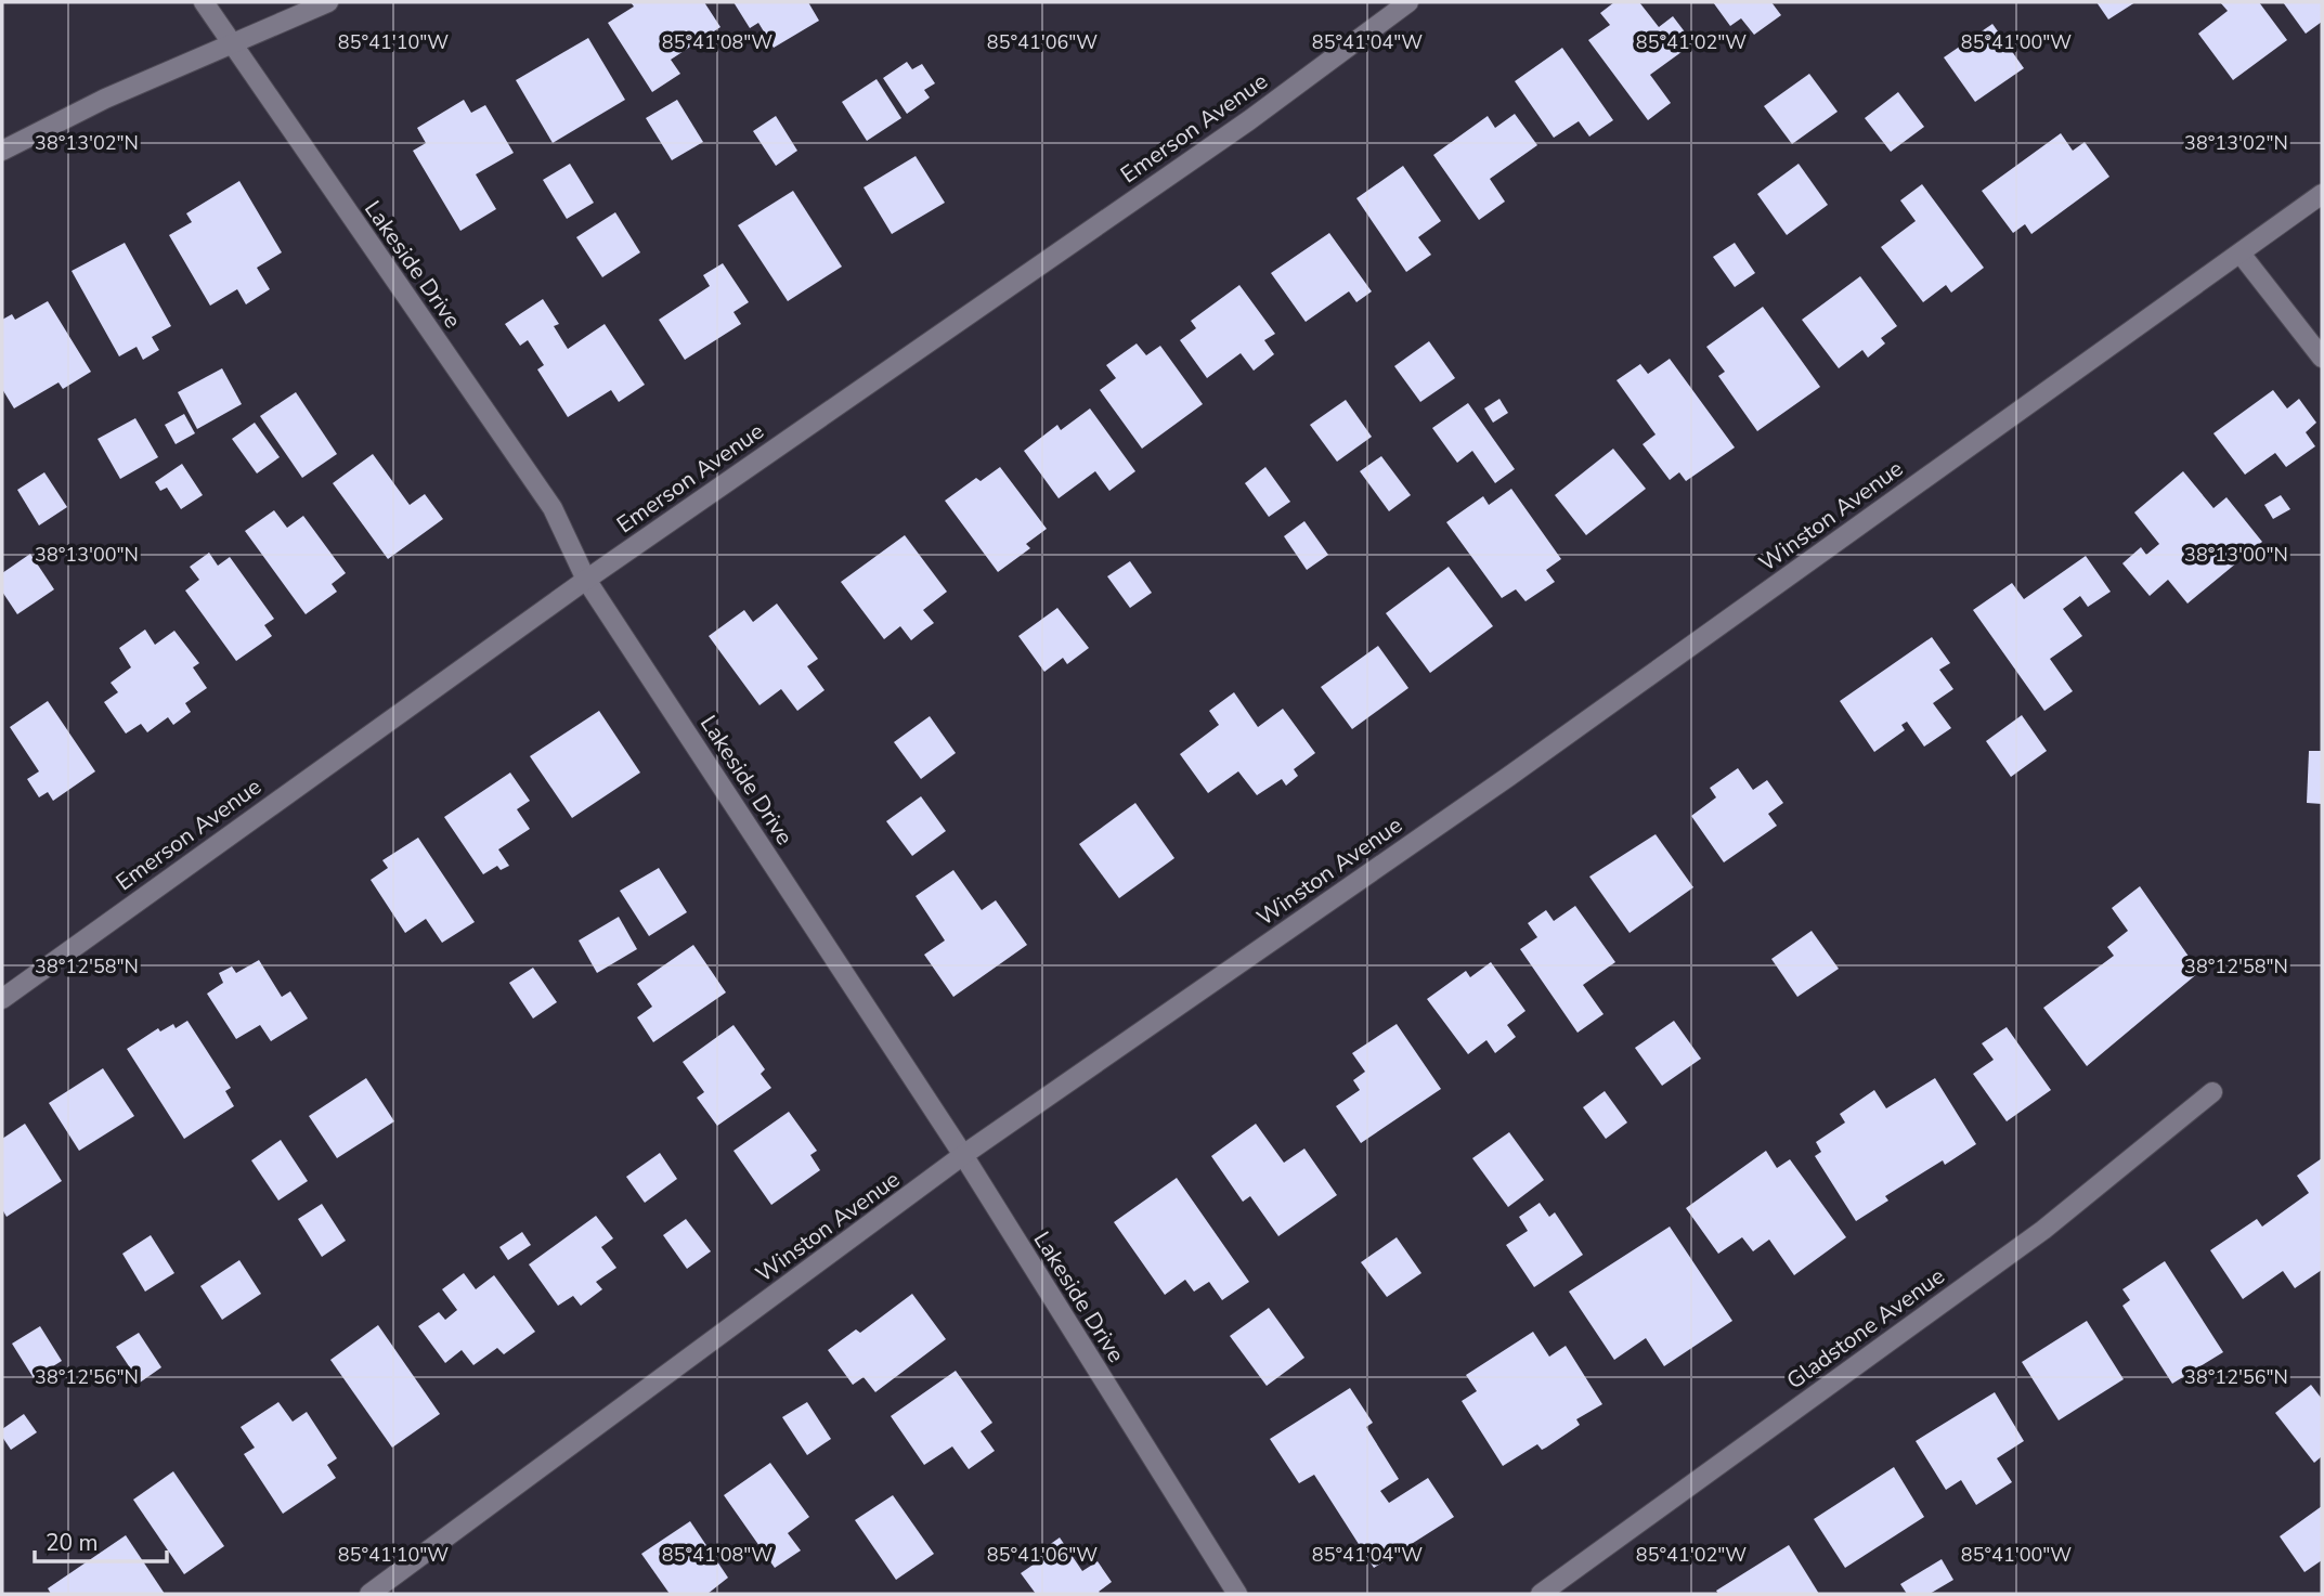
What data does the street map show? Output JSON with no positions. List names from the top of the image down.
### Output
{
  "streets": {
    "street": [
      "Emerson Avenue",
      "Lakeside Drive",
      "Winston Avenue",
      "Gladstone Avenue"
    ]
  },
  "crossings": [
    ["Emerson Avenue", "Lakeside Drive"],
    ["Lakeside Drive", "Winston Avenue"]
  ],
  "scale_bar": "20 m",
  "coordinates": [
    "85°41'10\"W",
    "85°41'08\"W",
    "85°41'06\"W",
    "85°41'04\"W",
    "85°41'02\"W",
    "85°41'00\"W",
    "38°13'02\"N",
    "38°13'00\"N",
    "38°12'58\"N",
    "38°12'56\"N"
  ]
}
